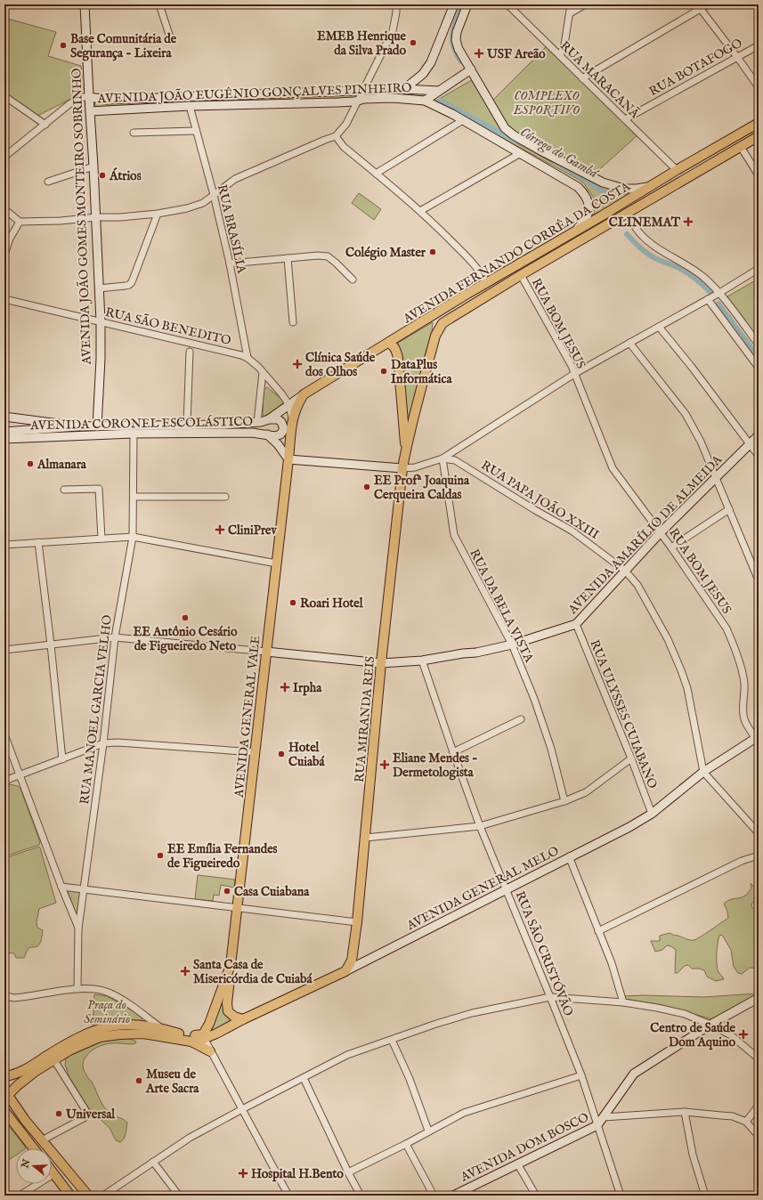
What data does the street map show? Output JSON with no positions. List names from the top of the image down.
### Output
{
  "streets": {
    "main road": [
      "AVENIDA FERNANDO CORRÊA DA COSTA",
      "AVENIDA GENERAL VALE",
      "RUA MIRANDA REIS",
      "AVENIDA GENERAL MELO"
    ],
    "street": [
      "RUA BOTAFOGO",
      "RUA MARACANÃ",
      "AVENIDA JOÃO EUGÊNIO GONÇALVES PINHEIRO",
      "AVENIDA JOÃO GOMES MONTEIRO SOBRINHO",
      "RUA BRASÍLIA",
      "RUA BOM JESUS",
      "RUA SÃO BENEDITO",
      "AVENIDA CORONEL ESCOLÁSTICO",
      "RUA PAPA JOÃO XXIII",
      "AVENIDA AMARÍLIO DE ALMEIDA",
      "RUA DA BELA VISTA",
      "RUA MANOEL GARCIA VELHO",
      "RUA ULYSSES CUIABANO",
      "RUA SÃO CRISTÓVÃO",
      "AVENIDA DOM BOSCO"
    ]
  },
  "crossings": [
    ["RUA BOTAFOGO", "RUA MARACANÃ"],
    ["RUA MARACANÃ", "AVENIDA FERNANDO CORRÊA DA COSTA"],
    ["AVENIDA JOÃO EUGÊNIO GONÇALVES PINHEIRO", "AVENIDA JOÃO GOMES MONTEIRO SOBRINHO"],
    ["AVENIDA JOÃO EUGÊNIO GONÇALVES PINHEIRO", "RUA BRASÍLIA"],
    ["AVENIDA JOÃO EUGÊNIO GONÇALVES PINHEIRO", "AVENIDA FERNANDO CORRÊA DA COSTA"],
    ["AVENIDA JOÃO GOMES MONTEIRO SOBRINHO", "RUA SÃO BENEDITO"],
    ["AVENIDA JOÃO GOMES MONTEIRO SOBRINHO", "AVENIDA CORONEL ESCOLÁSTICO"],
    ["RUA BRASÍLIA", "RUA SÃO BENEDITO"],
    ["AVENIDA FERNANDO CORRÊA DA COSTA", "RUA BOM JESUS"],
    ["AVENIDA FERNANDO CORRÊA DA COSTA", "RUA SÃO BENEDITO"],
    ["AVENIDA FERNANDO CORRÊA DA COSTA", "AVENIDA CORONEL ESCOLÁSTICO"],
    ["AVENIDA FERNANDO CORRÊA DA COSTA", "AVENIDA GENERAL VALE"],
    ["AVENIDA FERNANDO CORRÊA DA COSTA", "RUA MIRANDA REIS"],
    ["RUA BOM JESUS", "AVENIDA AMARÍLIO DE ALMEIDA"],
    ["RUA BOM JESUS", "AVENIDA GENERAL MELO"],
    ["RUA SÃO BENEDITO", "AVENIDA CORONEL ESCOLÁSTICO"],
    ["AVENIDA CORONEL ESCOLÁSTICO", "RUA MANOEL GARCIA VELHO"],
    ["AVENIDA CORONEL ESCOLÁSTICO", "AVENIDA GENERAL VALE"],
    ["RUA PAPA JOÃO XXIII", "AVENIDA AMARÍLIO DE ALMEIDA"],
    ["RUA PAPA JOÃO XXIII", "RUA DA BELA VISTA"],
    ["RUA PAPA JOÃO XXIII", "AVENIDA GENERAL MELO"],
    ["AVENIDA AMARÍLIO DE ALMEIDA", "RUA DA BELA VISTA"],
    ["AVENIDA AMARÍLIO DE ALMEIDA", "RUA ULYSSES CUIABANO"],
    ["AVENIDA AMARÍLIO DE ALMEIDA", "AVENIDA GENERAL VALE"],
    ["AVENIDA AMARÍLIO DE ALMEIDA", "RUA MIRANDA REIS"],
    ["AVENIDA AMARÍLIO DE ALMEIDA", "RUA SÃO CRISTÓVÃO"],
    ["RUA ULYSSES CUIABANO", "AVENIDA GENERAL MELO"],
    ["AVENIDA GENERAL VALE", "AVENIDA GENERAL MELO"],
    ["RUA MIRANDA REIS", "AVENIDA GENERAL MELO"],
    ["AVENIDA GENERAL MELO", "RUA SÃO CRISTÓVÃO"],
    ["RUA SÃO CRISTÓVÃO", "AVENIDA DOM BOSCO"]
  ],
  "water": ["Córrego do Gambá"],
  "parks": ["COMPLEXO ESPORTIVO", "Praça do Seminário"],
  "places": {
    "other": [
      "EMEB Henrique da Silva Prado",
      "Base Comunitária de Segurança - Lixeira",
      "Átrios",
      "Colégio Master",
      "DataPlus Informática",
      "Almanara",
      "EE Profª Joaquina Cerqueira Caldas",
      "Roari Hotel",
      "EE Antônio Cesário de Figueiredo Neto",
      "Hotel Cuiabá",
      "EE Emília Fernandes de Figueiredo",
      "Casa Cuiabana",
      "Museu de Arte Sacra",
      "Universal"
    ],
    "health": [
      "USF Areão",
      "CLINEMAT",
      "Clínica Saúde dos Olhos",
      "CliniPrev",
      "Irpha",
      "Eliane Mendes - Dermetologista",
      "Santa Casa de Misericórdia de Cuiabá",
      "Centro de Saúde Dom Aquino",
      "Hospital H.Bento"
    ]
  },
  "north": "left"
}
